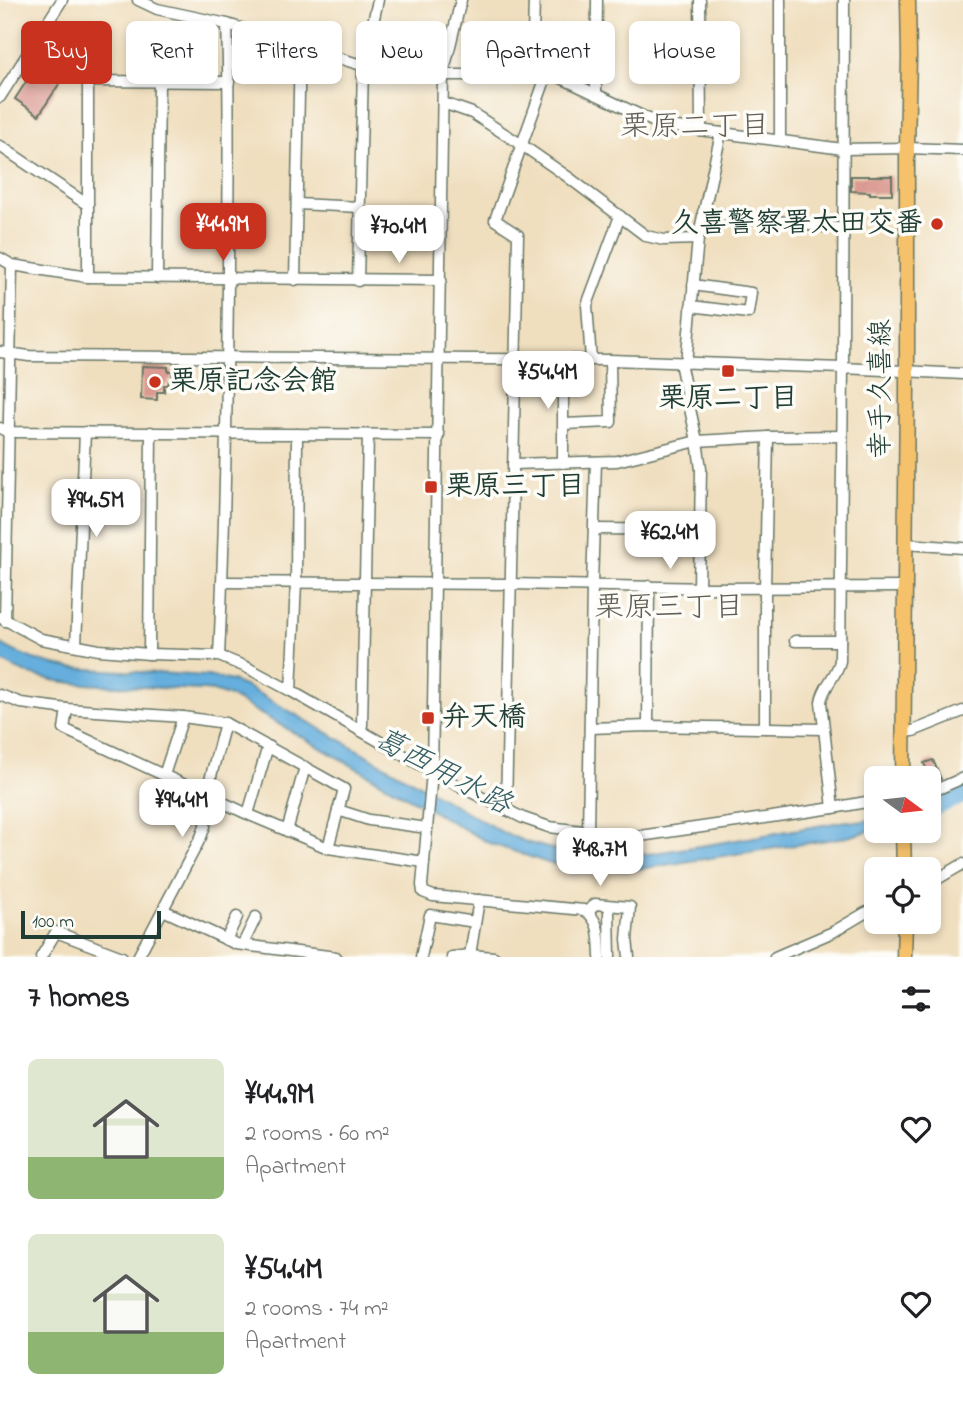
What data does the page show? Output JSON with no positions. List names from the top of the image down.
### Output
{
  "streets": {
    "main road": ["幸手久喜線"]
  },
  "districts": ["栗原二丁目", "栗原三丁目"],
  "water": ["葛西用水路"],
  "places": {
    "other": ["久喜警察署太田交番", "栗原記念会館"],
    "transit": ["栗原二丁目", "栗原三丁目", "弁天橋"]
  },
  "scale_bar": "100 m",
  "north": "right",
  "page": {
    "chip": [
      "Buy",
      "Rent",
      "Filters",
      "New",
      "Apartment",
      "House"
    ],
    "price": [
      "¥44.9M",
      "¥70.4M",
      "¥54.4M",
      "¥94.5M",
      "¥62.4M",
      "¥94.4M",
      "¥48.7M"
    ],
    "scale": "100 m",
    "heading": "7 homes",
    "list": [
      {
        "name": "¥44.9M",
        "note": "2 rooms · 60 m² · Apartment"
      },
      {
        "name": "¥54.4M",
        "note": "2 rooms · 74 m² · Apartment"
      }
    ]
  }
}
